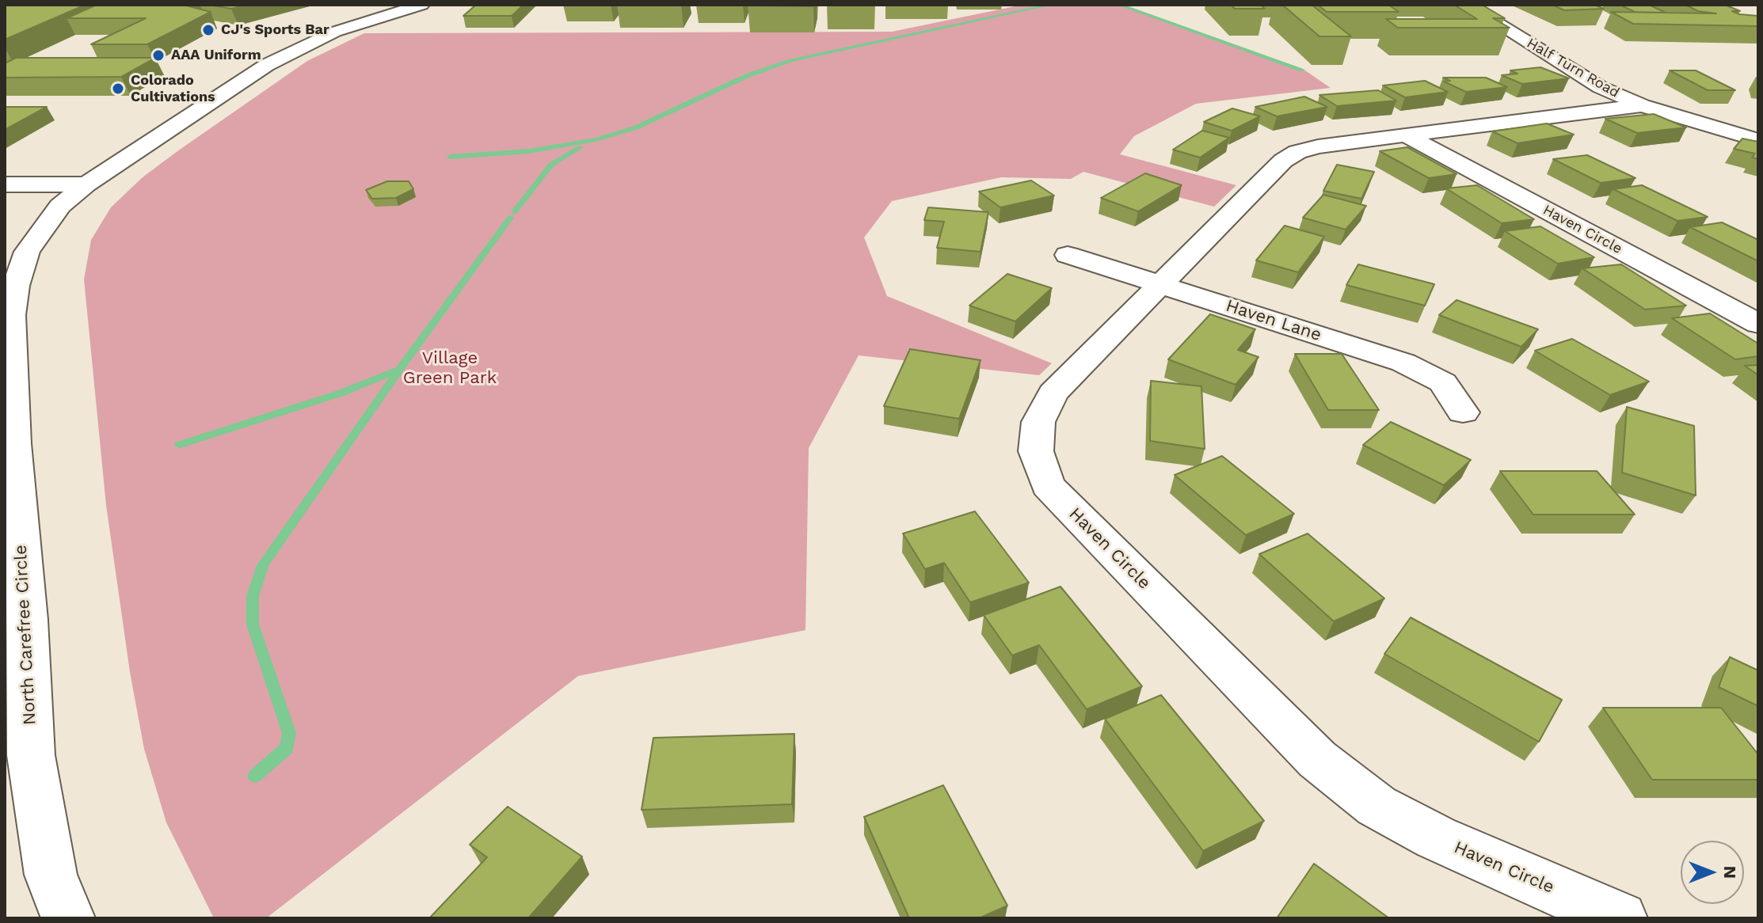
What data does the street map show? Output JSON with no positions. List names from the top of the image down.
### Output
{
  "streets": {
    "street": [
      "Half Turn Road",
      "Haven Circle",
      "Haven Lane",
      "North Carefree Circle"
    ]
  },
  "crossings": [
    ["Half Turn Road", "Haven Circle"],
    ["Haven Circle", "Haven Lane"]
  ],
  "parks": ["Village Green Park"],
  "places": ["CJ's Sports Bar", "AAA Uniform", "Colorado Cultivations"],
  "north": "right"
}
